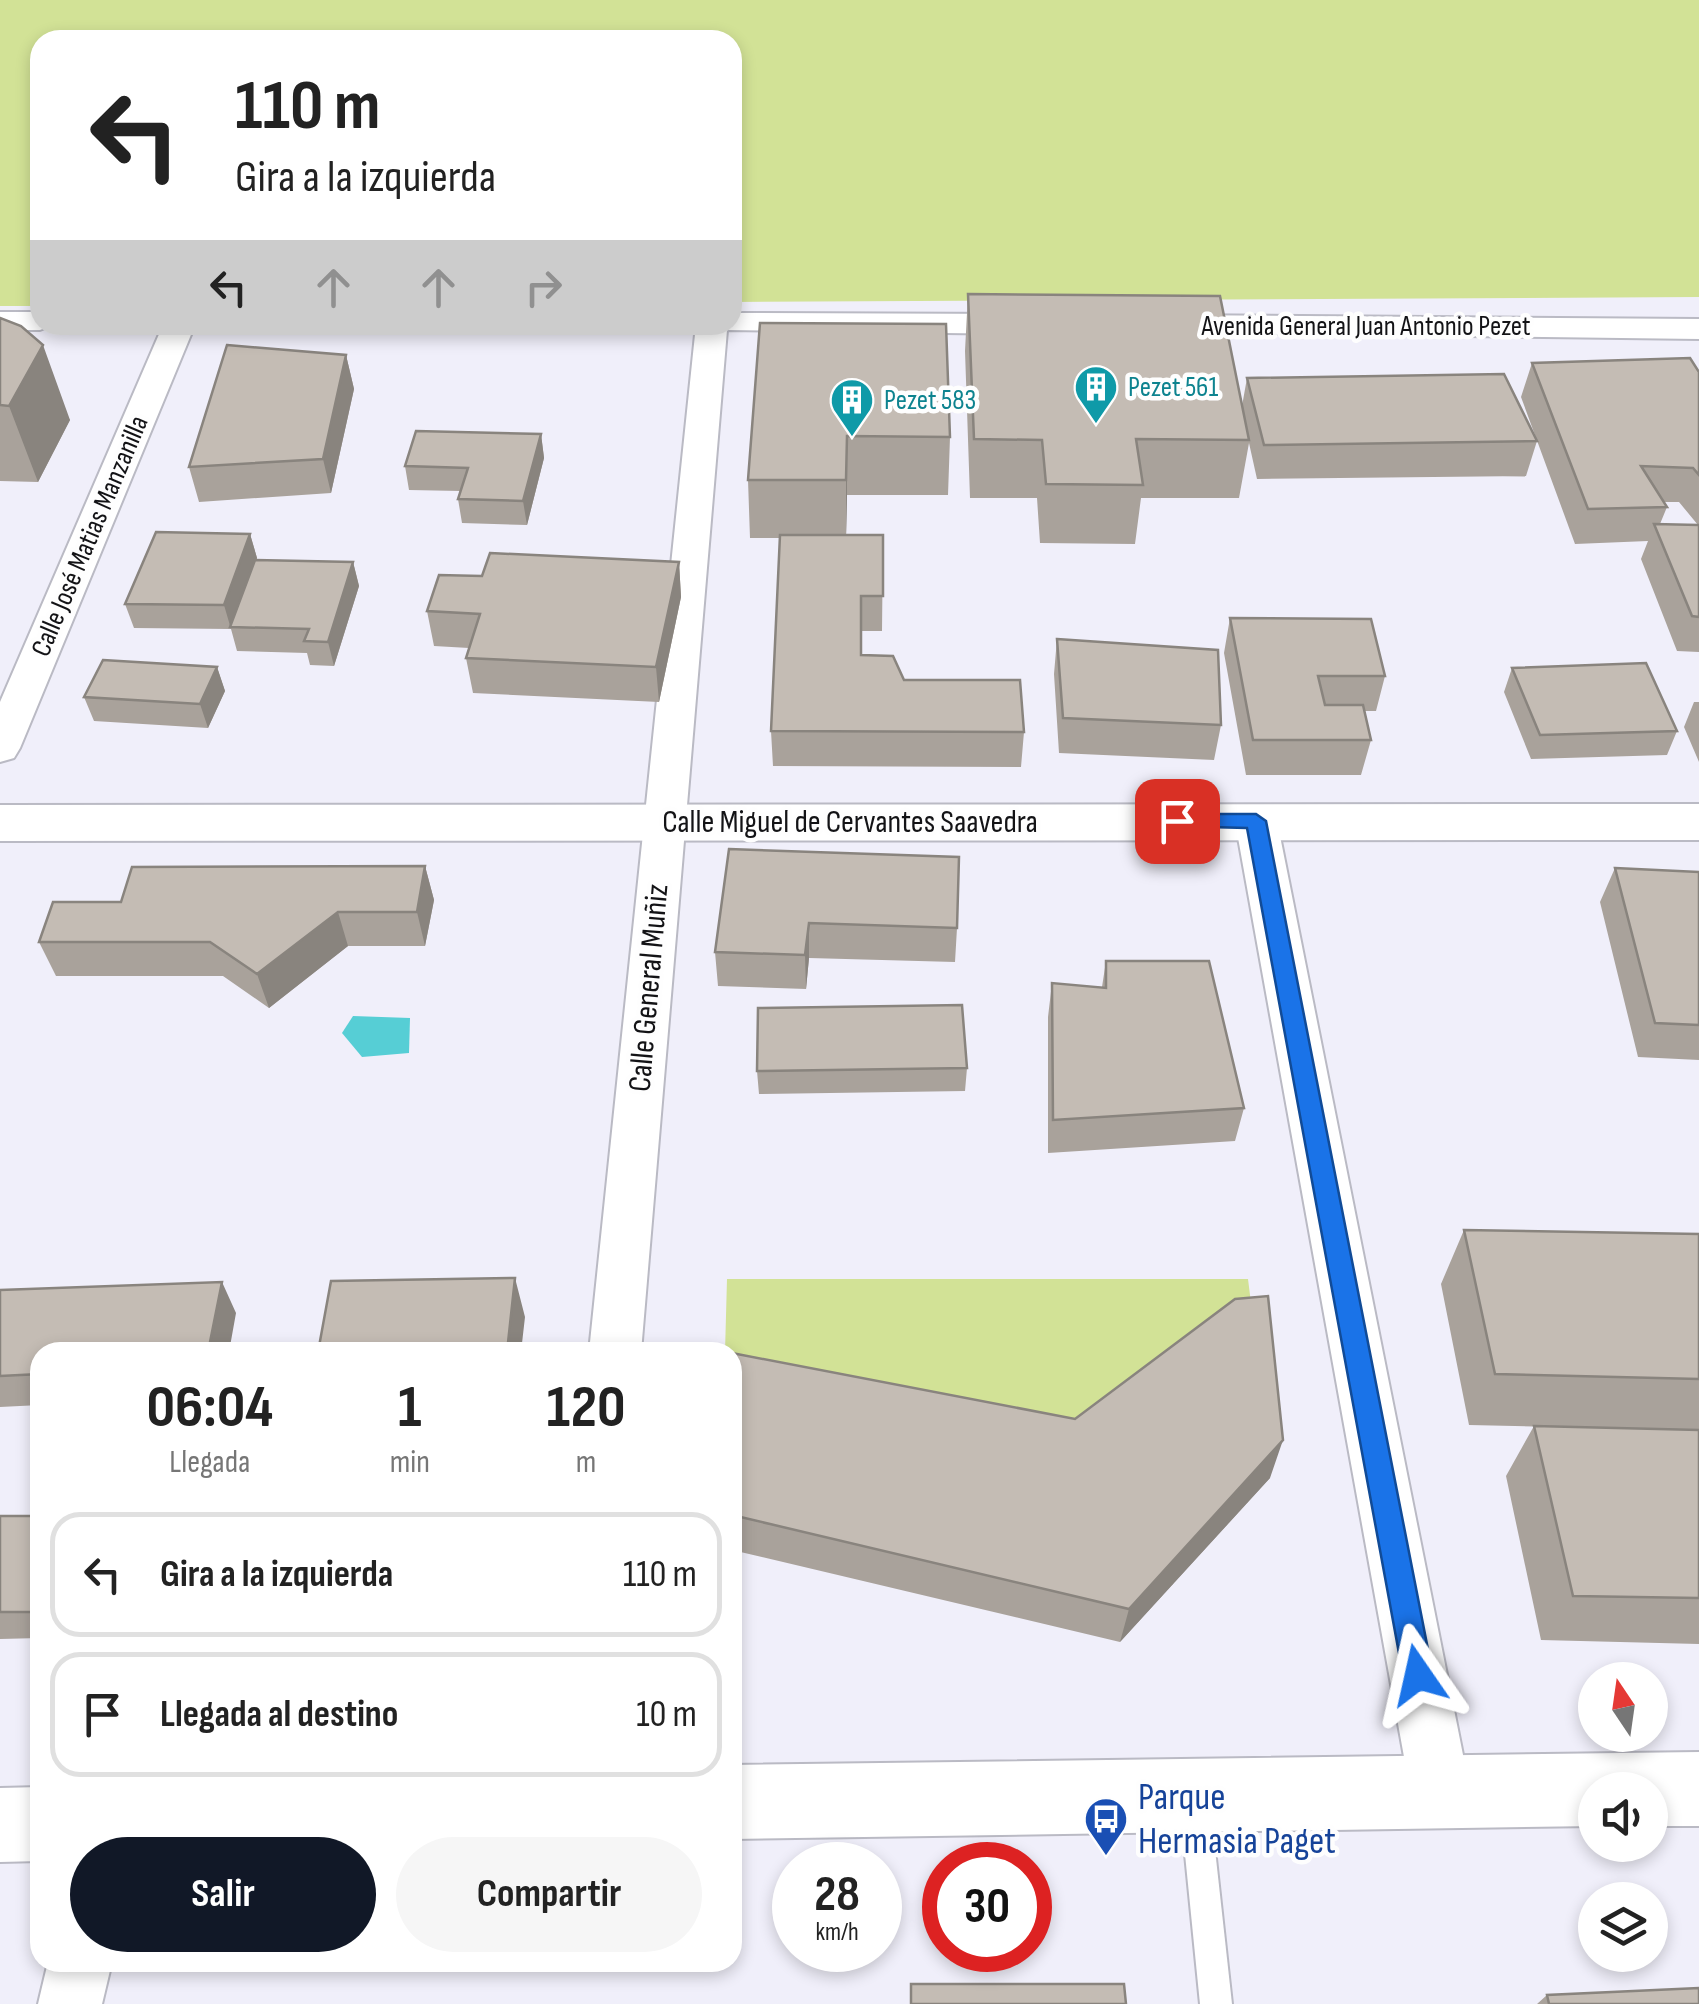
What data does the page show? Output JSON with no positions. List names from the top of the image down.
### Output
{
  "streets": {
    "street": [
      "Avenida General Juan Antonio Pezet",
      "Calle José Matias Manzanilla",
      "Calle Miguel de Cervantes Saavedra",
      "Calle General Muñiz"
    ]
  },
  "crossings": [
    ["Calle Miguel de Cervantes Saavedra", "Calle General Muñiz"]
  ],
  "places": {
    "building": ["Pezet 561", "Pezet 583"],
    "bus stop": ["Parque Hermasia Paget"]
  },
  "north": "top",
  "page": {
    "turn": ["110 m", "Gira a la izquierda"],
    "eta": [
      "06:04",
      "Llegada",
      "1",
      "min",
      "120",
      "m"
    ],
    "list": [
      {
        "name": "Gira a la izquierda",
        "value": "110 m"
      },
      {
        "name": "Llegada al destino",
        "value": "10 m"
      }
    ],
    "buttons": ["Salir", "Compartir"],
    "speed": "28 km/h",
    "limit": "30"
  }
}
